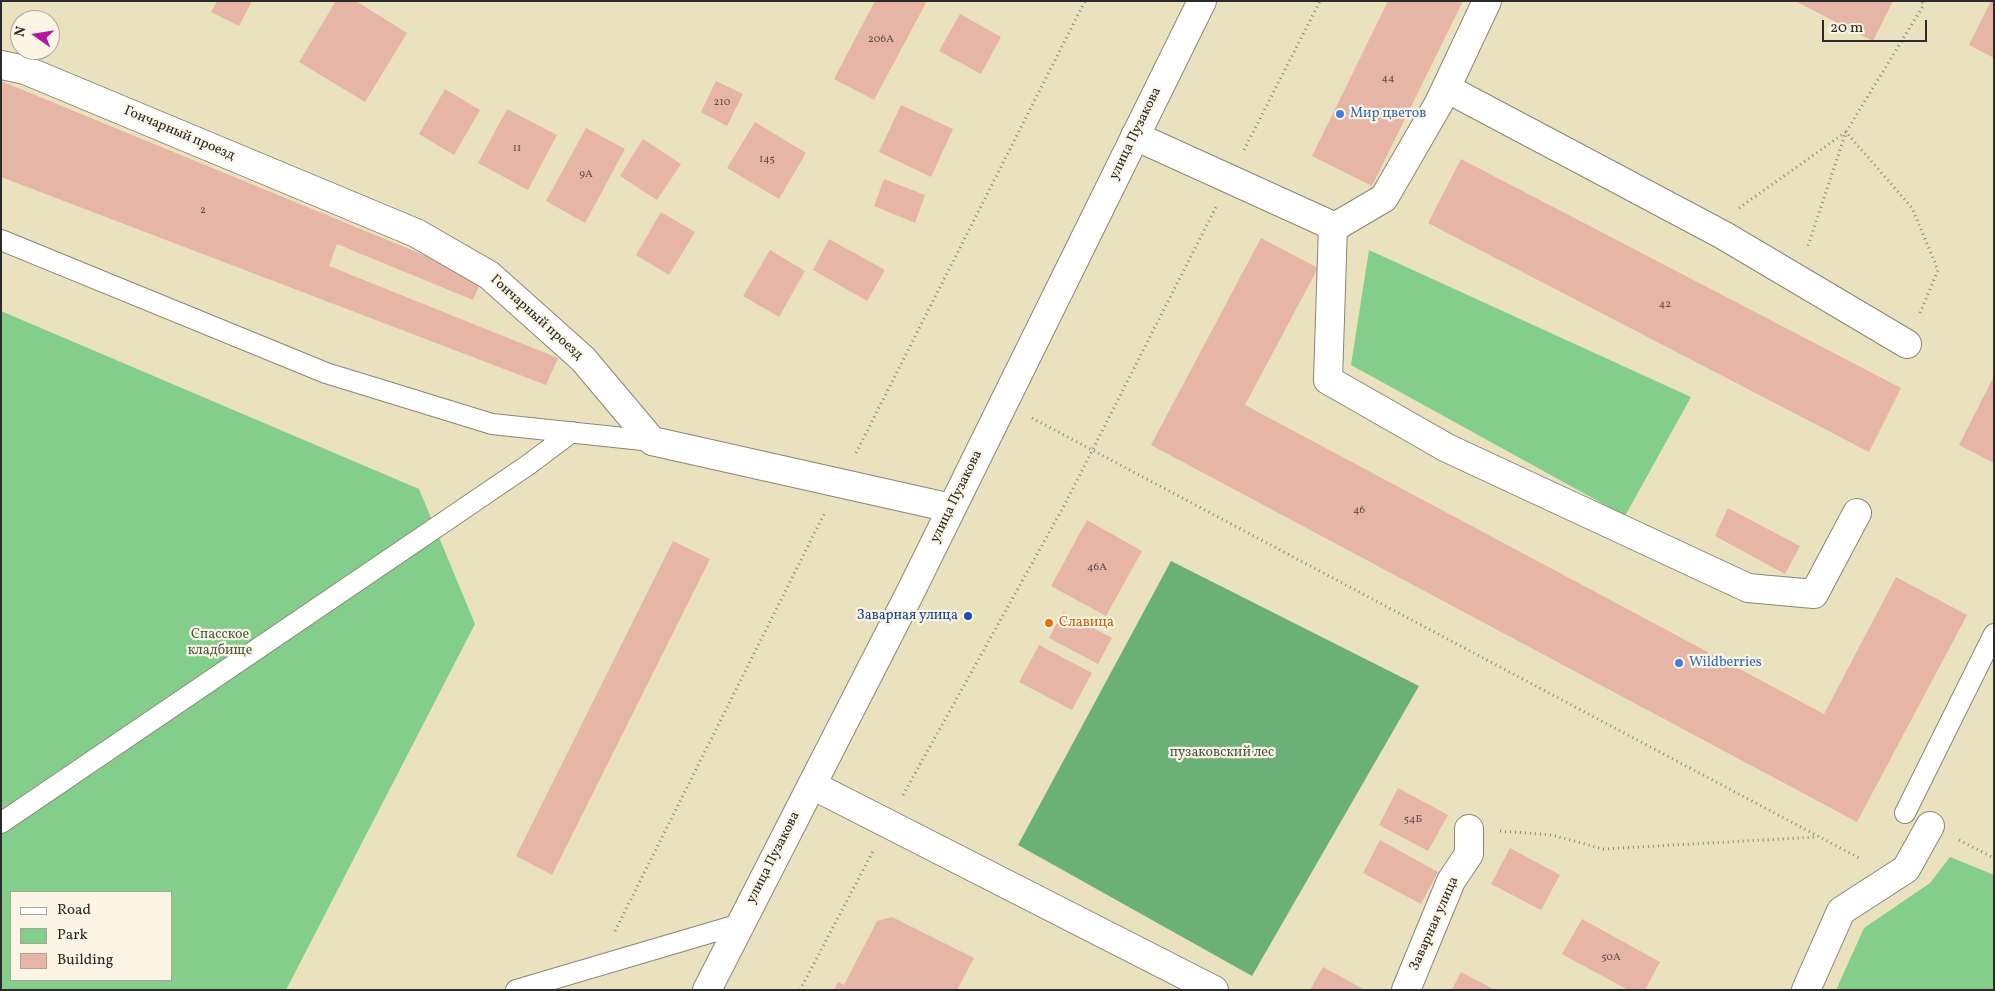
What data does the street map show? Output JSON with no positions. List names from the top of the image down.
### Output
{
  "streets": {
    "street": ["Гончарный проезд", "улица Пузакова", "Заварная улица"]
  },
  "parks": ["Спасское кладбище", "пузаковский лес"],
  "places": [
    "Мир цветов",
    "Заварная улица",
    "Славица",
    "Wildberries"
  ],
  "house_numbers": [
    "206А",
    "44",
    "210",
    "11",
    "145",
    "9А",
    "2",
    "42",
    "46",
    "46А",
    "54Б",
    "50А"
  ],
  "legend": ["Road", "Park", "Building"],
  "scale_bar": "20 m",
  "north": "left"
}
